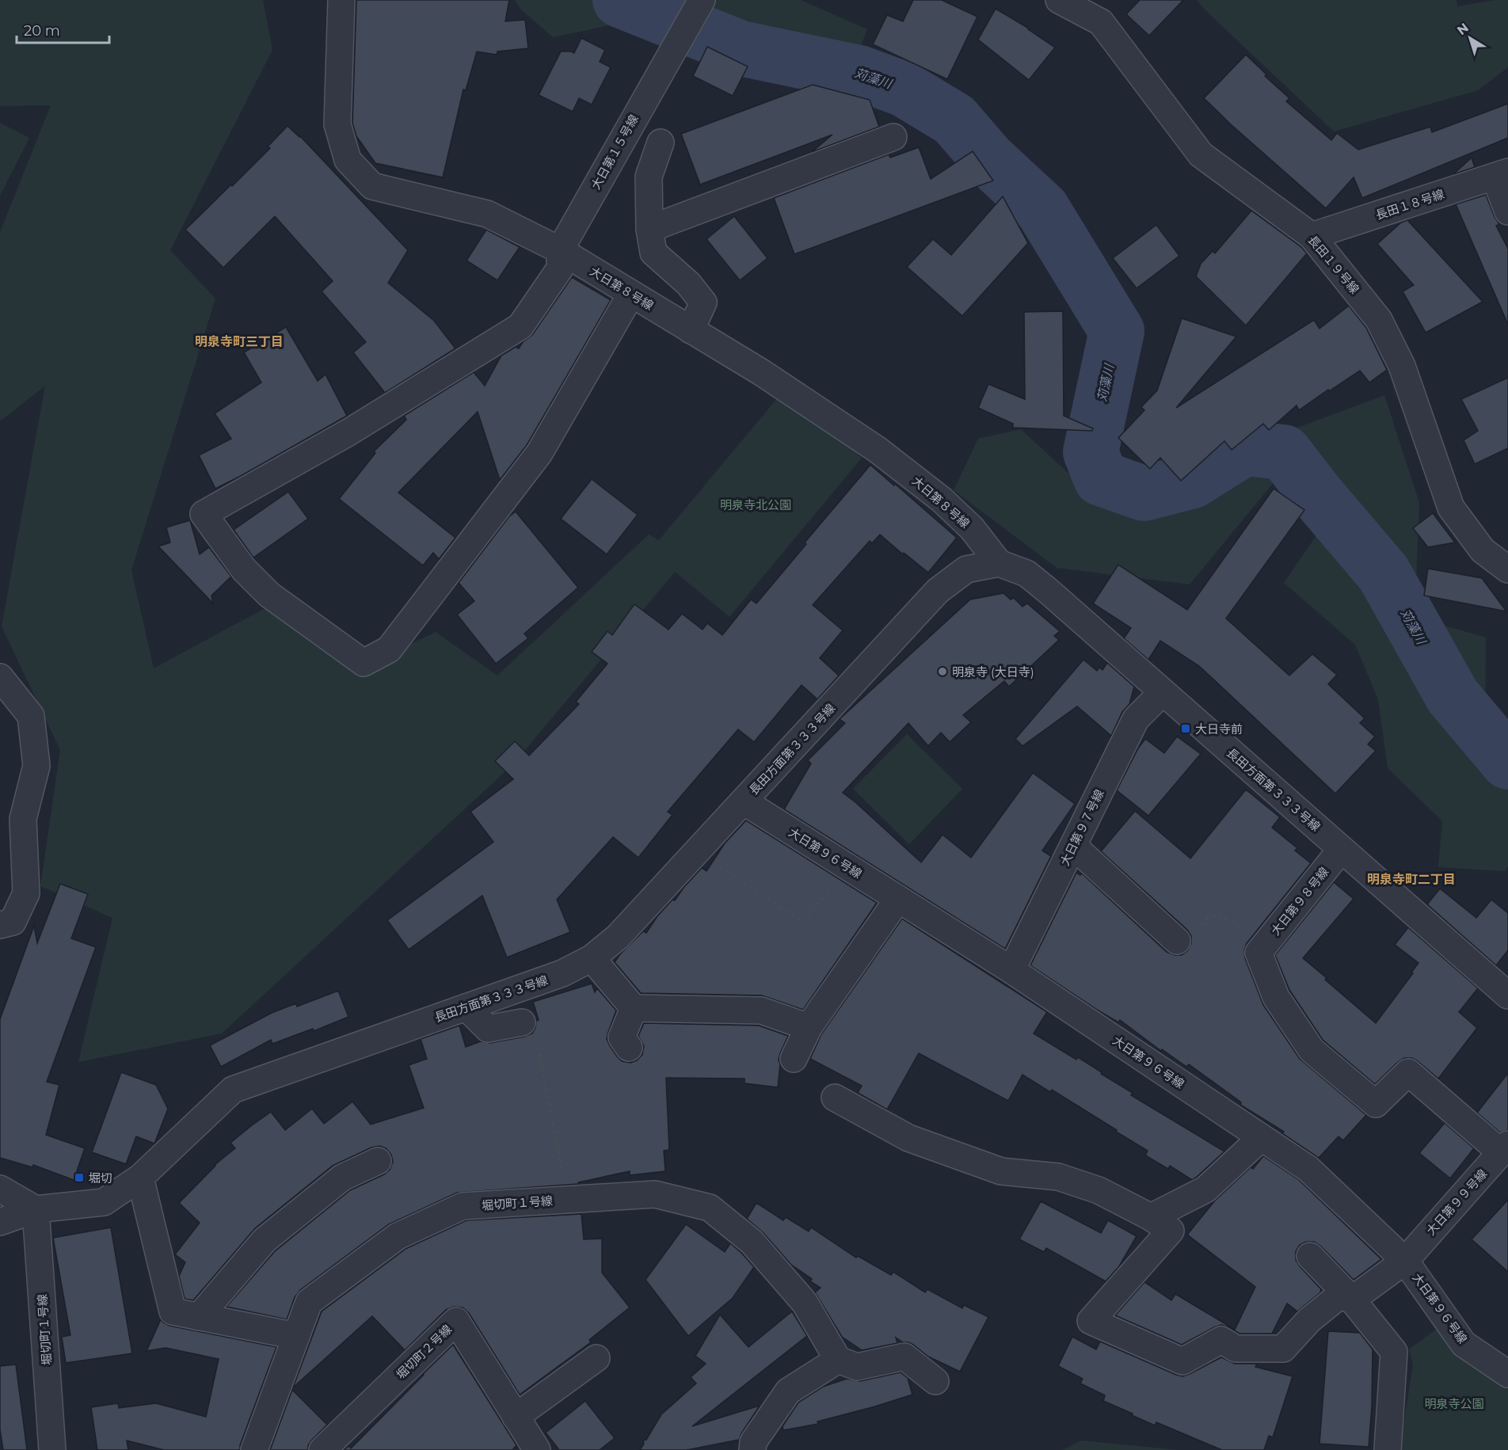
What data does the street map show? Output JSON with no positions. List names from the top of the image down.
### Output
{
  "streets": {
    "street": [
      "大日第１５号線",
      "長田１８号線",
      "長田１９号線",
      "大日第８号線",
      "長田方面第３３３号線",
      "大日第９７号線",
      "大日第９６号線",
      "大日第９８号線",
      "大日第９９号線",
      "堀切町１号線",
      "堀切町２号線"
    ]
  },
  "crossings": [
    ["大日第１５号線", "大日第８号線"],
    ["長田１８号線", "長田１９号線"],
    ["大日第８号線", "長田方面第３３３号線"],
    ["長田方面第３３３号線", "大日第９７号線"],
    ["長田方面第３３３号線", "大日第９６号線"],
    ["長田方面第３３３号線", "大日第９８号線"],
    ["長田方面第３３３号線", "堀切町１号線"],
    ["大日第９７号線", "大日第９６号線"],
    ["大日第９６号線", "大日第９９号線"]
  ],
  "districts": ["明泉寺町三丁目", "明泉寺町二丁目"],
  "water": ["苅藻川"],
  "parks": ["明泉寺北公園", "明泉寺公園"],
  "places": {
    "other": ["明泉寺 (大日寺)"],
    "transit": ["大日寺前", "堀切"]
  },
  "scale_bar": "20 m",
  "north": "top left"
}
